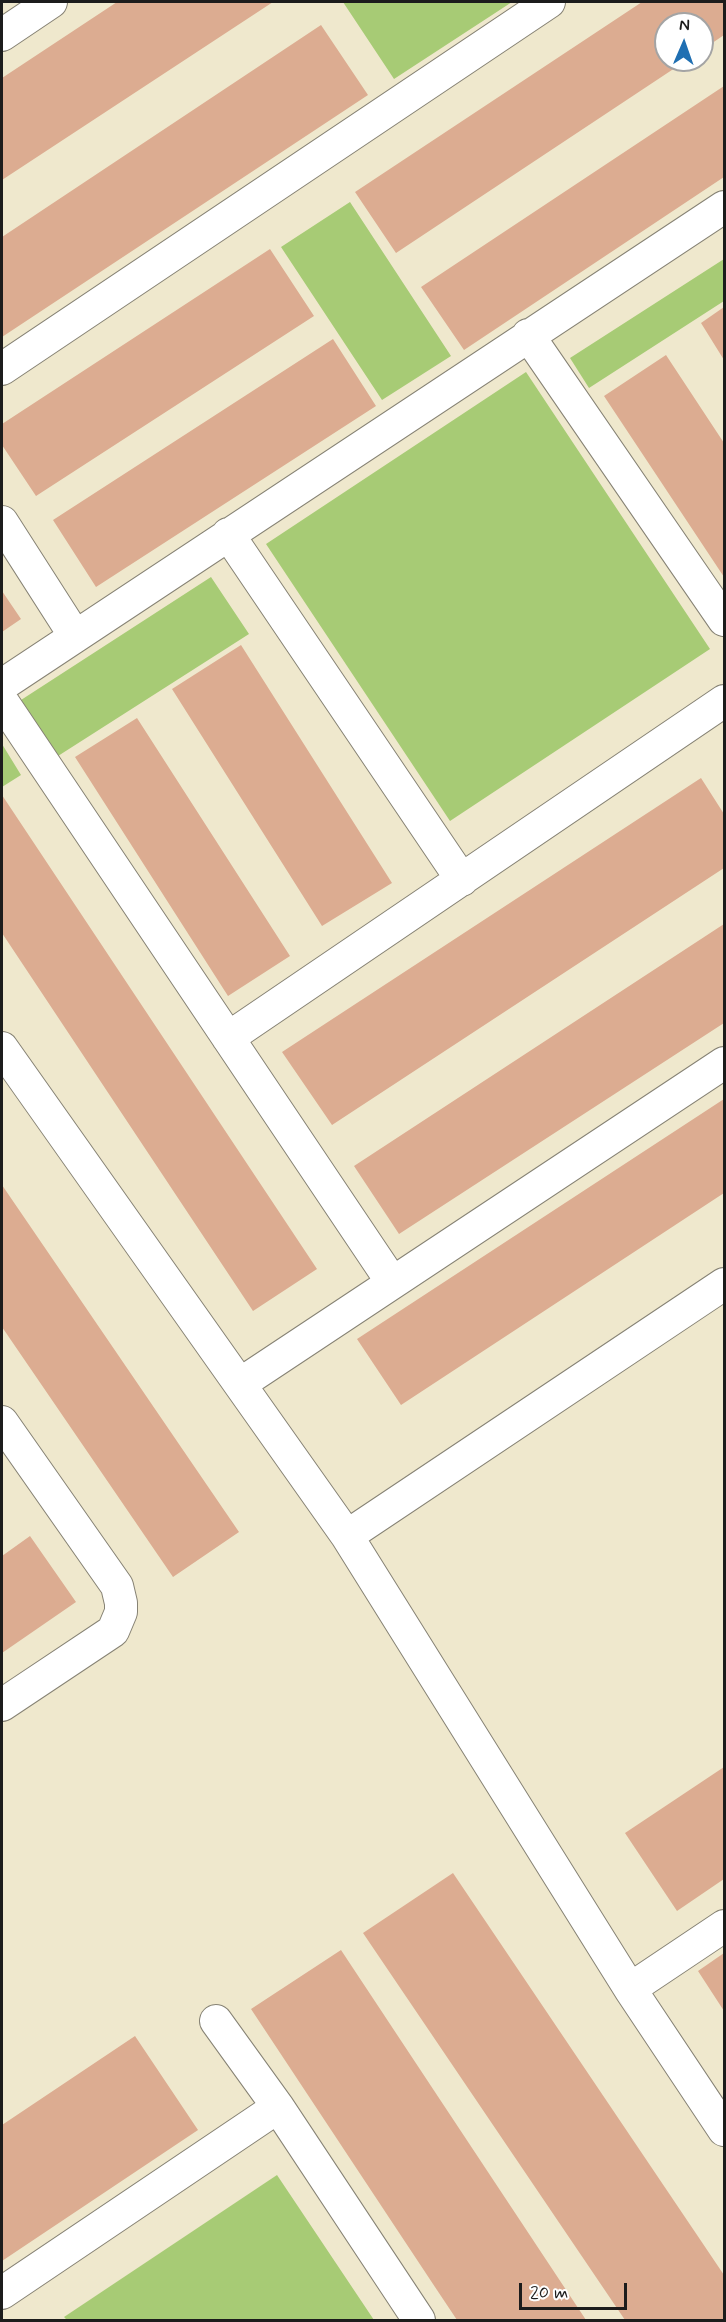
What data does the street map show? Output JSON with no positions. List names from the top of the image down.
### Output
{
  "scale_bar": "20 m",
  "north": "top"
}
